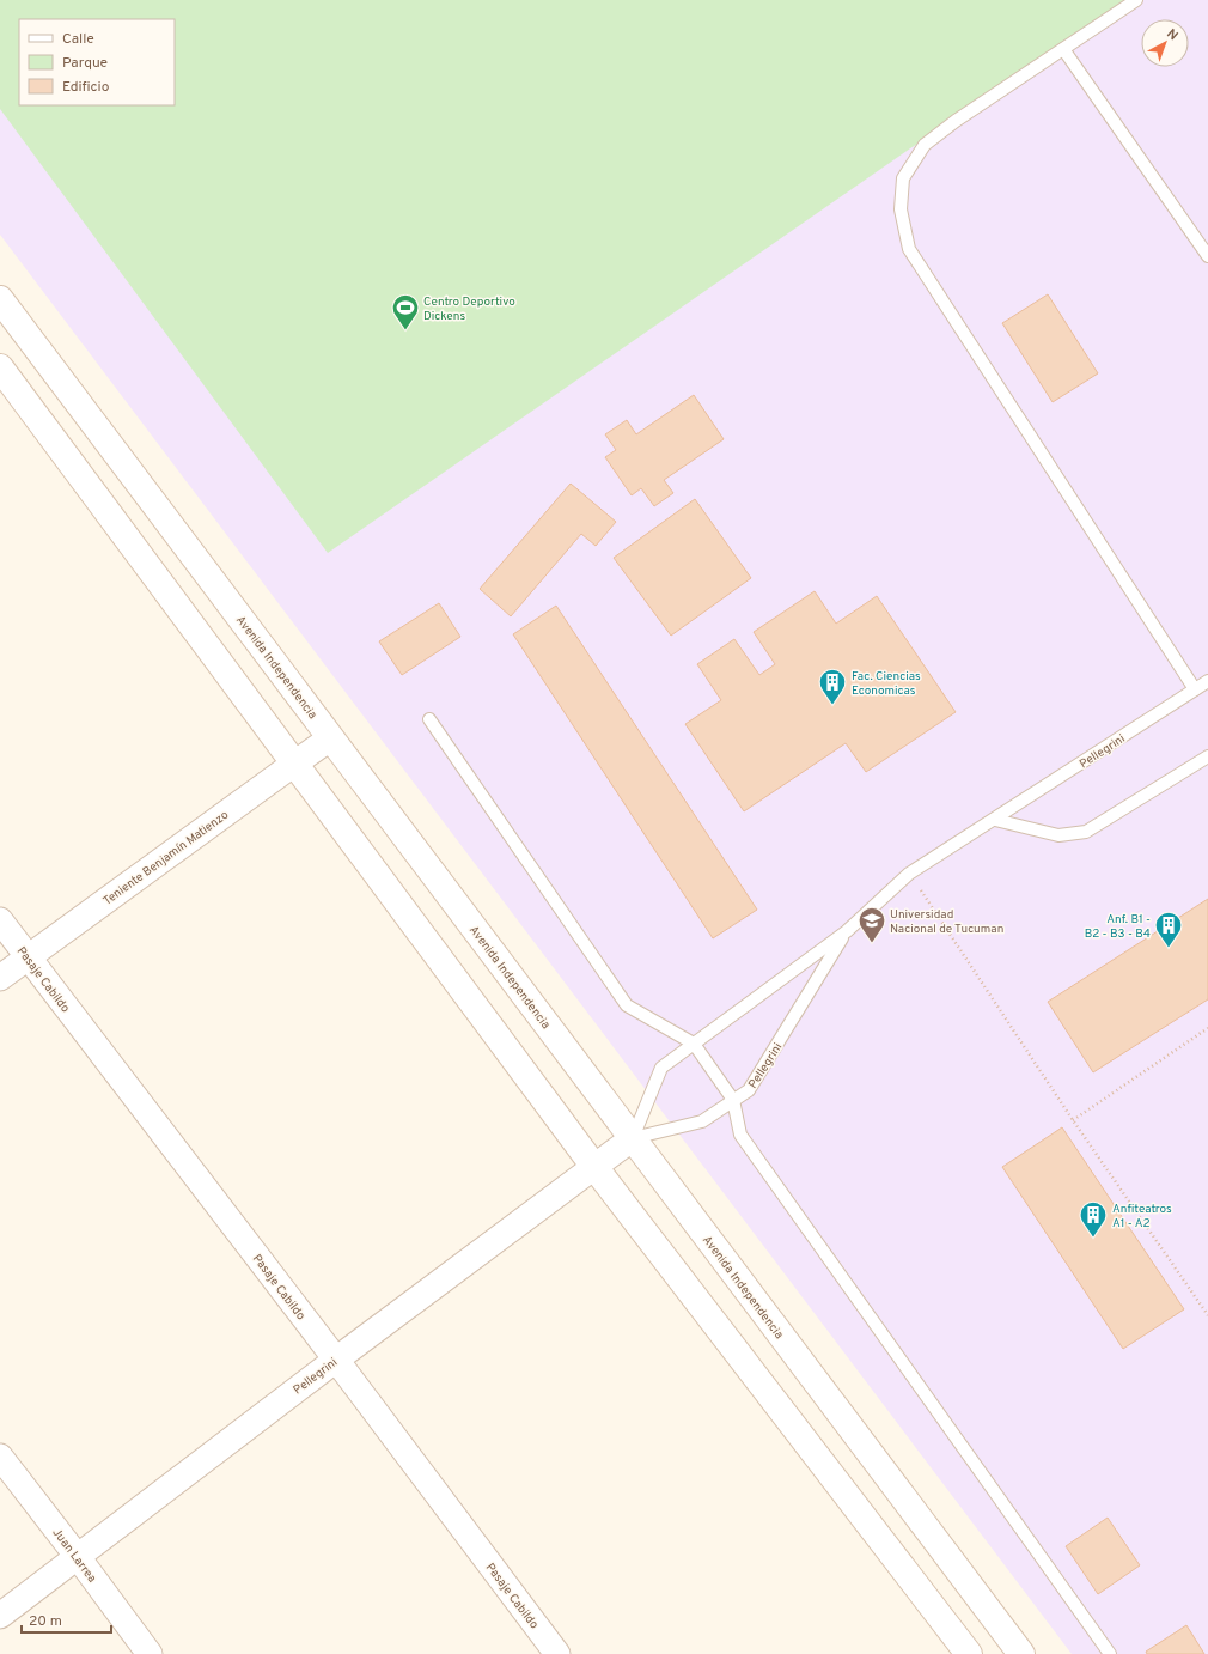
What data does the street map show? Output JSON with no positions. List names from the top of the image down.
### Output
{
  "streets": {
    "main road": ["Avenida Independencia"],
    "street": [
      "Pellegrini",
      "Teniente Benjamín Matienzo",
      "Pasaje Cabildo",
      "Juan Larrea"
    ]
  },
  "crossings": [
    ["Avenida Independencia", "Pellegrini"],
    ["Avenida Independencia", "Teniente Benjamín Matienzo"],
    ["Pellegrini", "Pasaje Cabildo"],
    ["Pellegrini", "Juan Larrea"],
    ["Teniente Benjamín Matienzo", "Pasaje Cabildo"]
  ],
  "places": {
    "sports": ["Centro Deportivo Dickens"],
    "building": ["Fac. Ciencias Economicas", "Anf. B1 - B2 - B3 - B4", "Anfiteatros A1 - A2"],
    "school or university": ["Universidad Nacional de Tucuman"]
  },
  "legend": ["Calle", "Parque", "Edificio"],
  "scale_bar": "20 m",
  "north": "top right"
}
